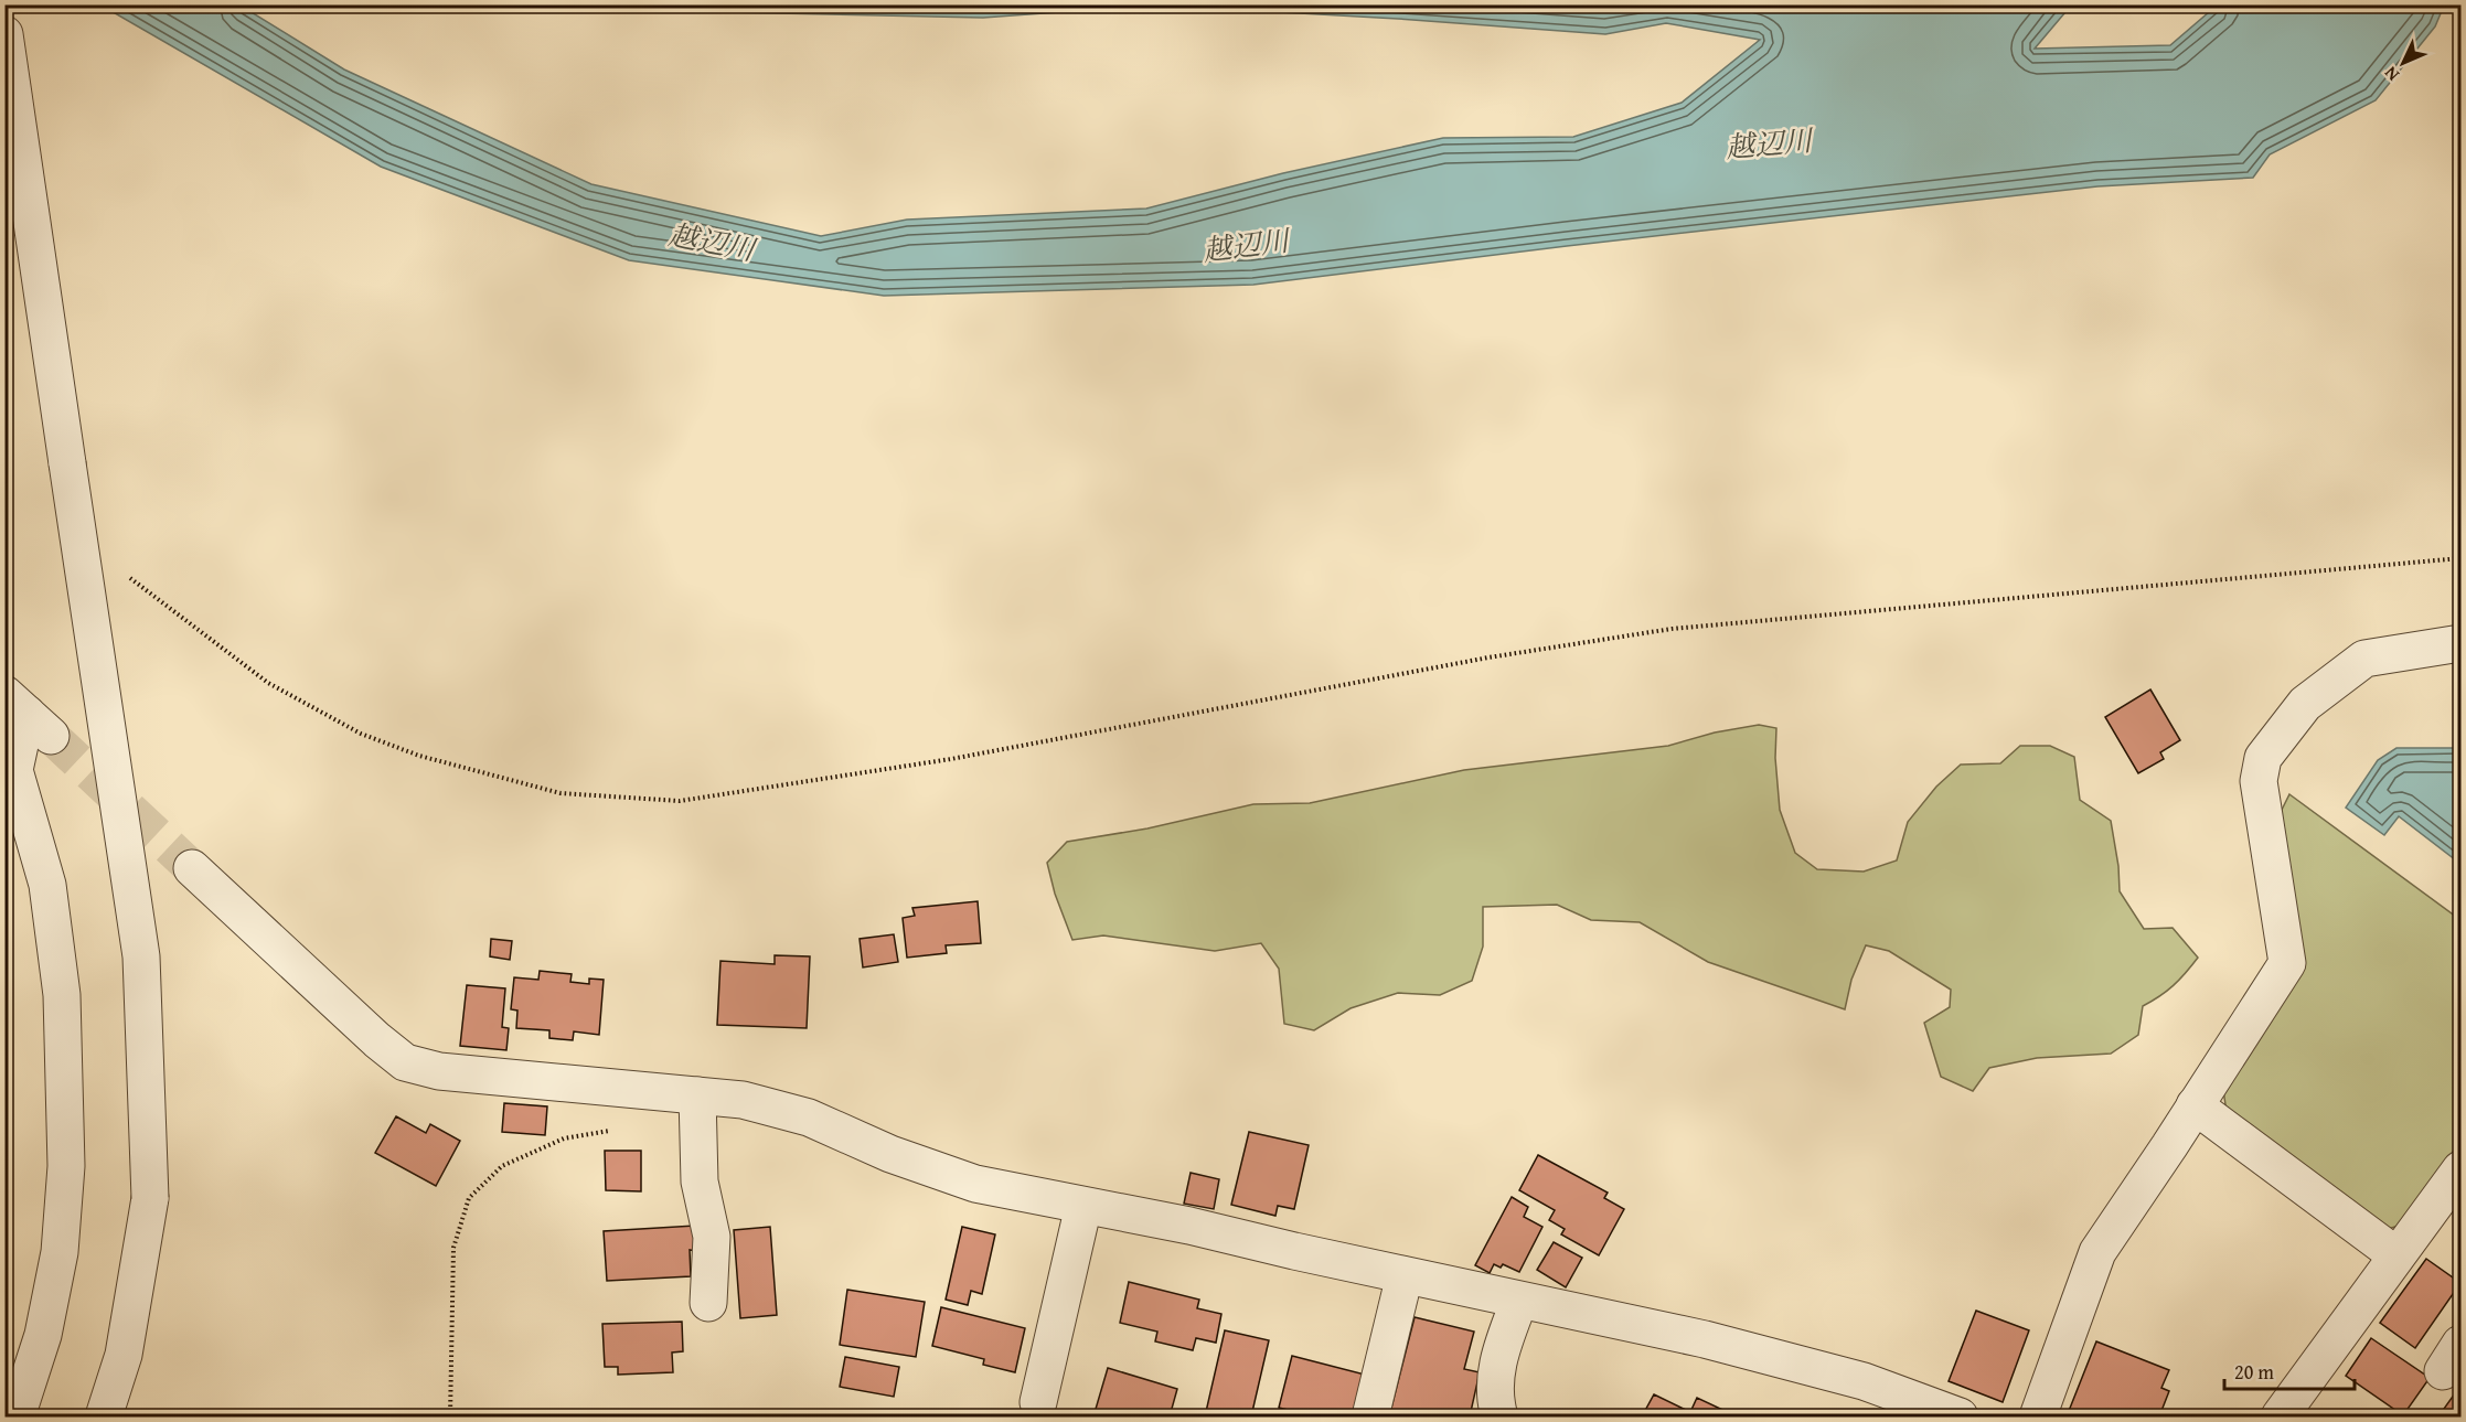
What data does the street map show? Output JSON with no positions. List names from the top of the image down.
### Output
{
  "water": ["越辺川"],
  "scale_bar": "20 m",
  "north": "bottom left"
}
